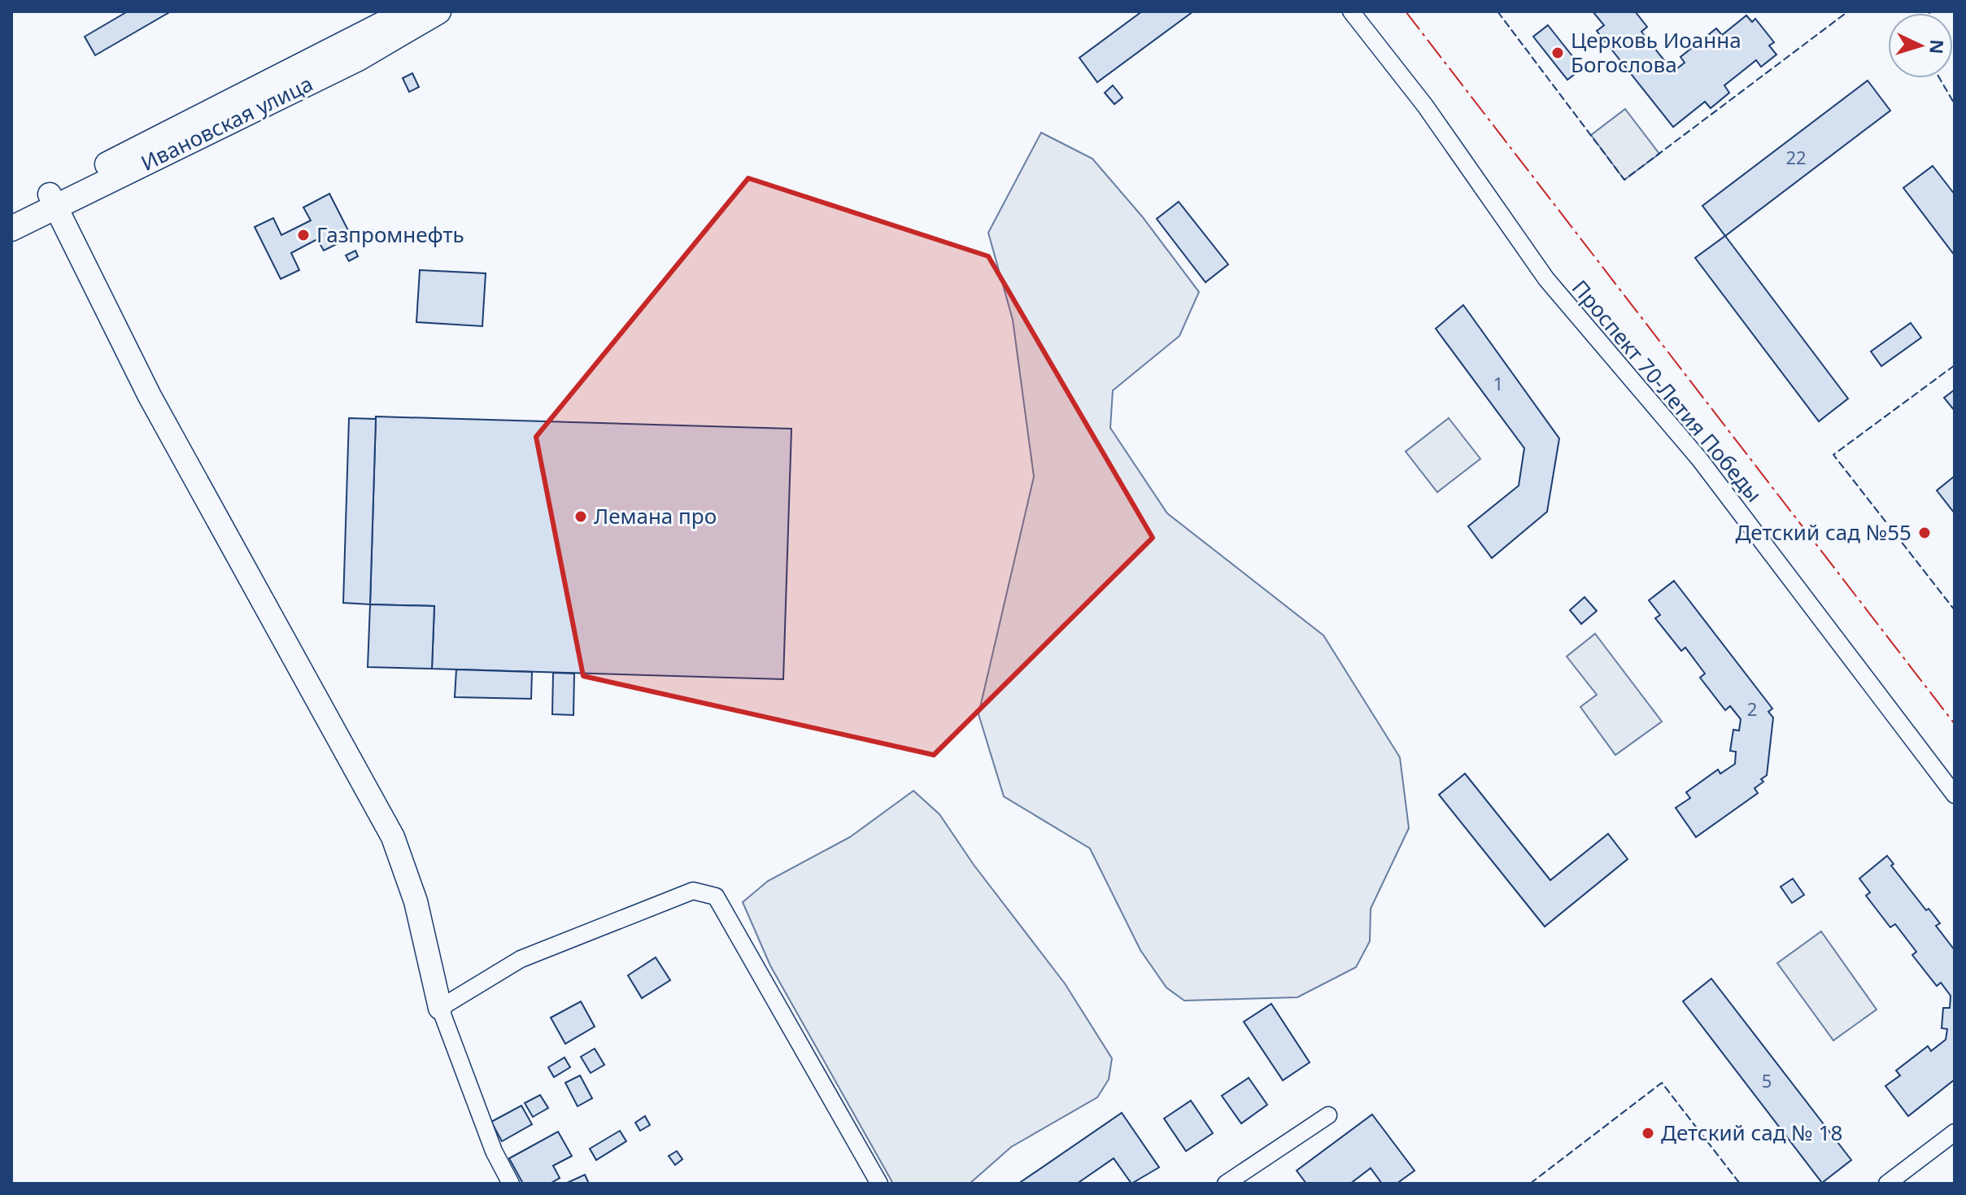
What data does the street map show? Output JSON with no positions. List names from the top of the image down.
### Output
{
  "streets": {
    "main road": ["Ивановская улица"],
    "street": ["Проспект 70-Летия Победы"]
  },
  "places": [
    "Церковь Иоанна Богослова",
    "Газпромнефть",
    "Лемана про",
    "Детский сад №55",
    "Детский сад № 18"
  ],
  "house_numbers": [
    "22",
    "1",
    "2",
    "5"
  ],
  "north": "right"
}
